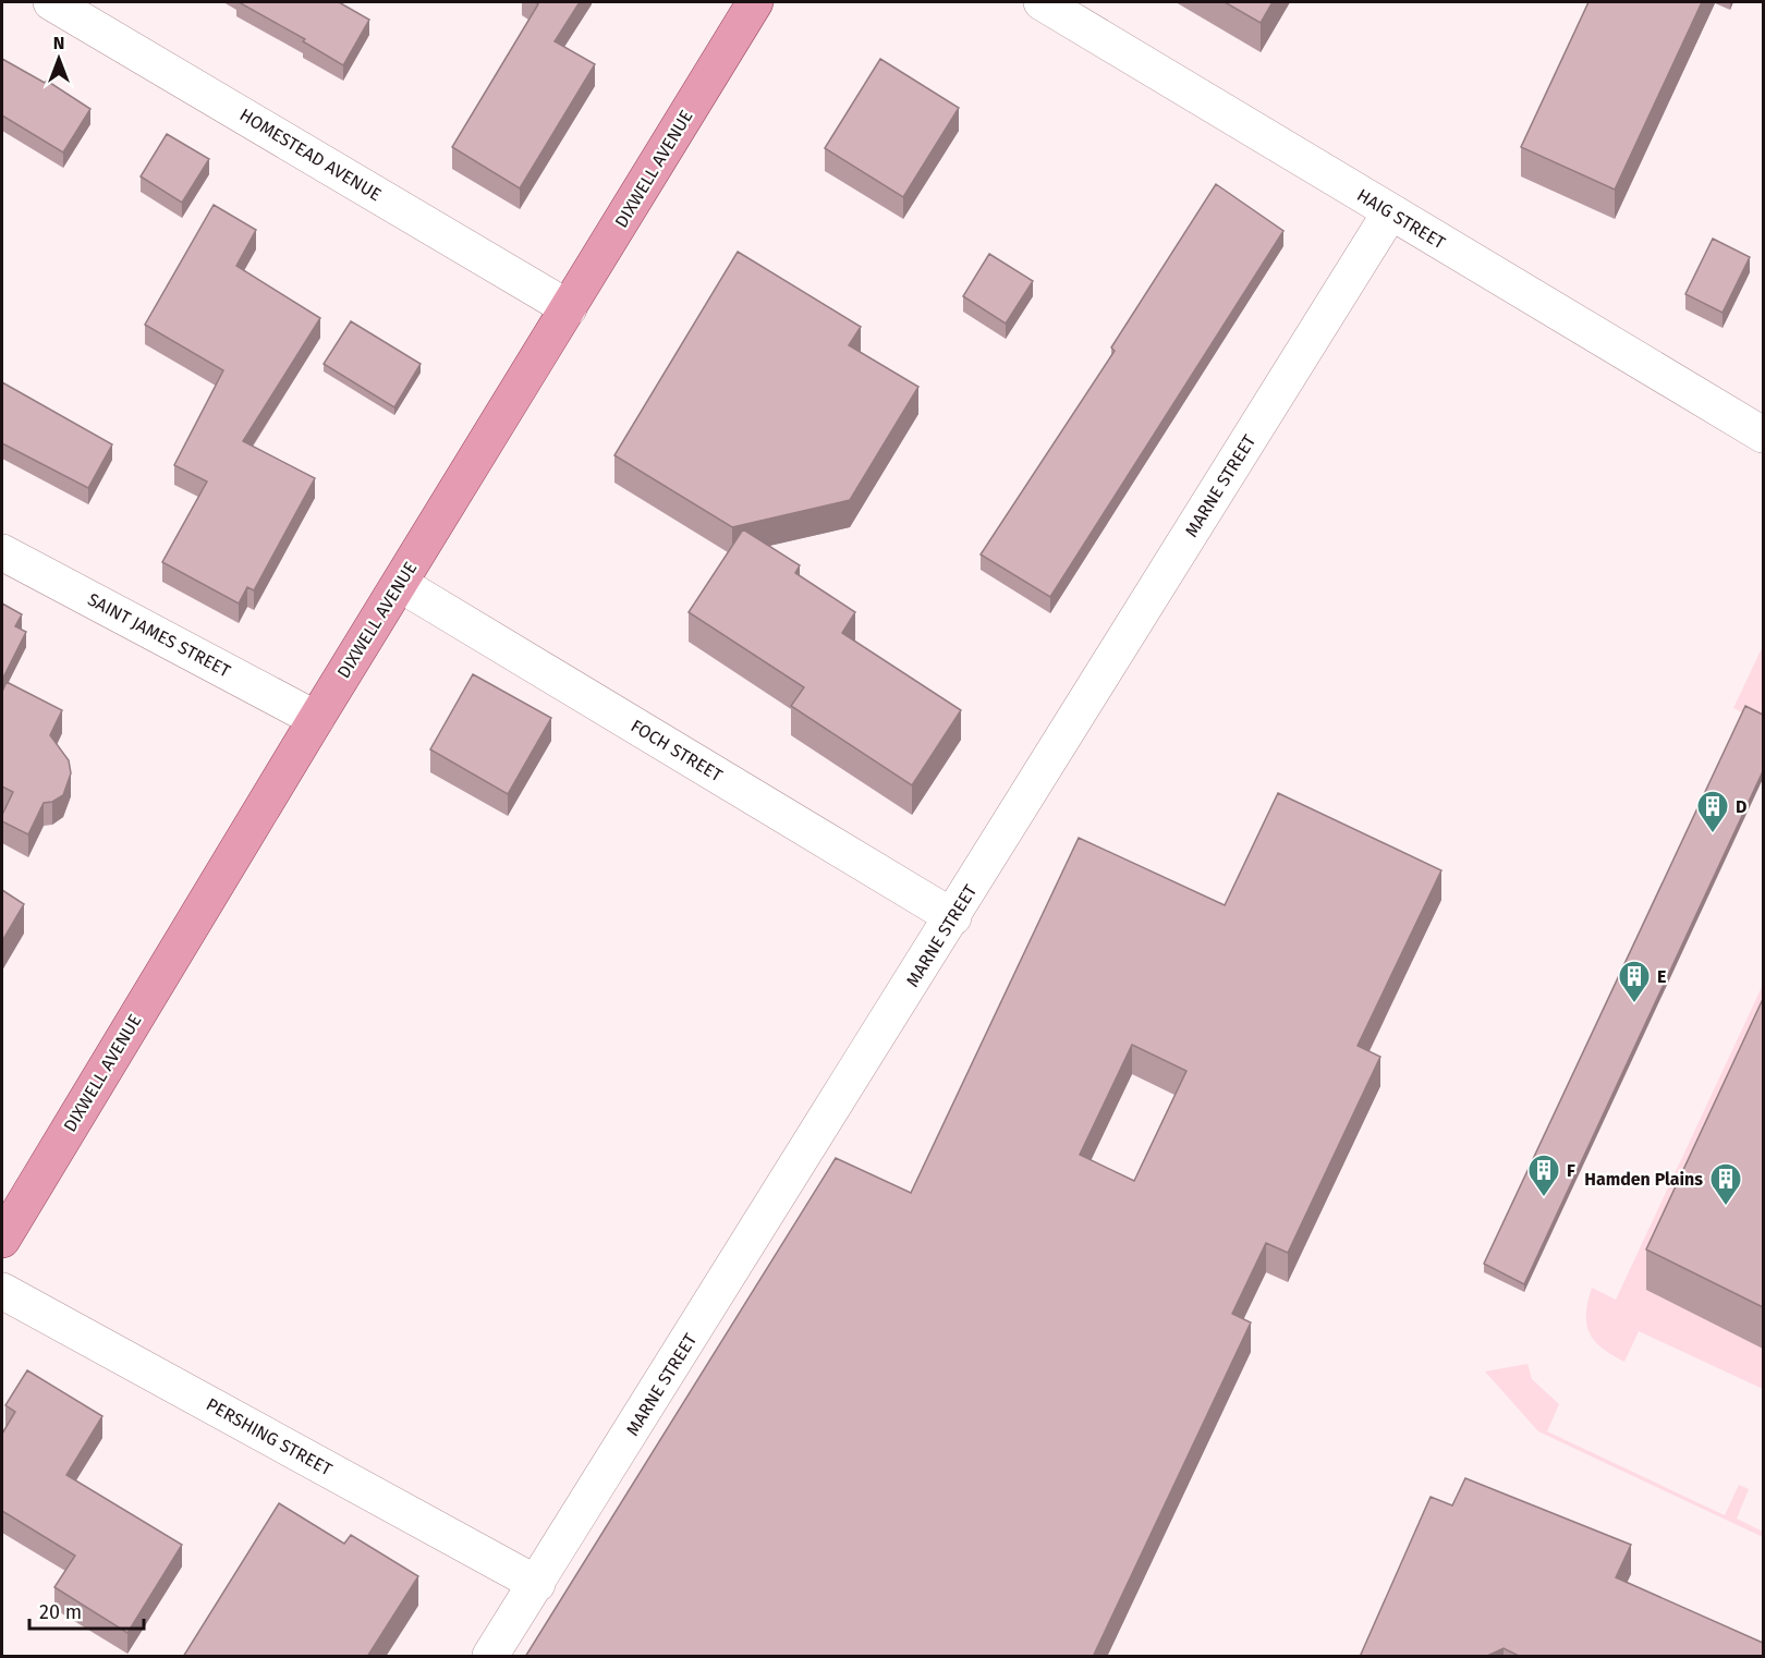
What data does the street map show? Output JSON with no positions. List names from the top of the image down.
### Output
{
  "streets": {
    "main road": ["DIXWELL AVENUE"],
    "street": [
      "HOMESTEAD AVENUE",
      "HAIG STREET",
      "MARNE STREET",
      "SAINT JAMES STREET",
      "FOCH STREET",
      "PERSHING STREET"
    ]
  },
  "crossings": [
    ["HOMESTEAD AVENUE", "DIXWELL AVENUE"],
    ["DIXWELL AVENUE", "SAINT JAMES STREET"],
    ["DIXWELL AVENUE", "FOCH STREET"],
    ["HAIG STREET", "MARNE STREET"],
    ["MARNE STREET", "FOCH STREET"],
    ["MARNE STREET", "PERSHING STREET"]
  ],
  "places": {
    "building": [
      "D",
      "E",
      "F",
      "Hamden Plains"
    ]
  },
  "scale_bar": "20 m",
  "north": "top"
}
